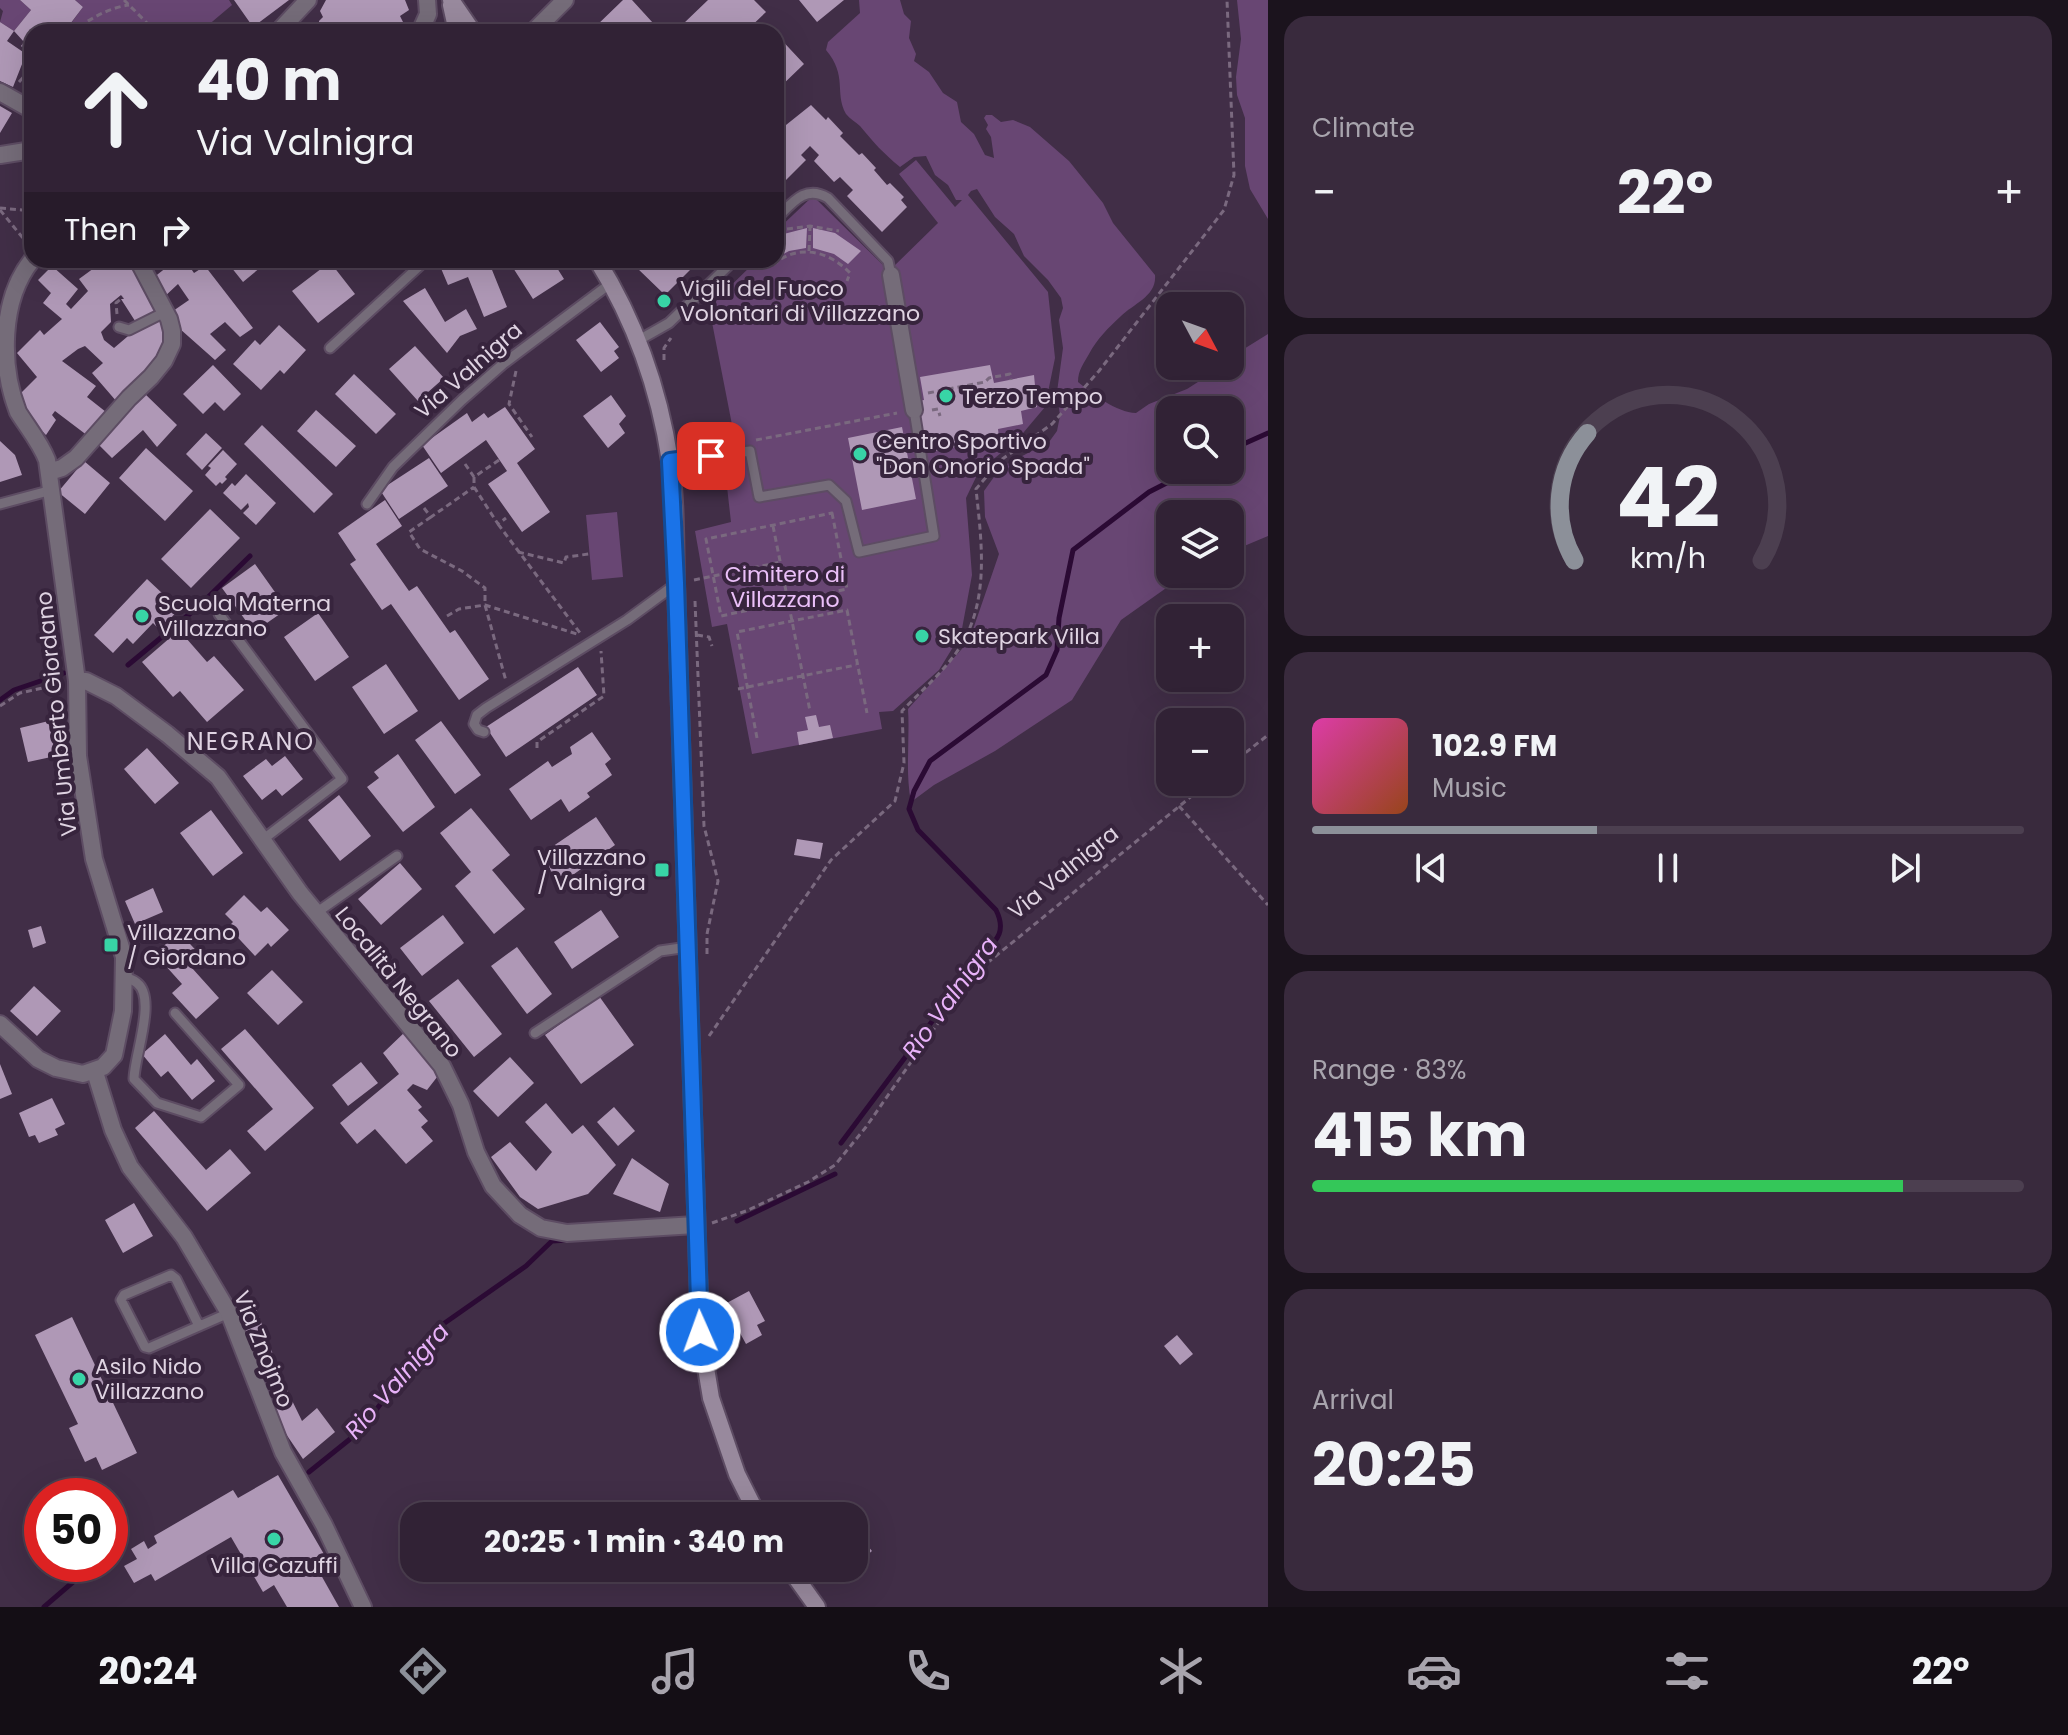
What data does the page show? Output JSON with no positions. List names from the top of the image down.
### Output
{
  "streets": {
    "street": ["Via Umberto Giordano", "Località Negrano", "Via Znojmo"],
    "lane": ["Via Valnigra"]
  },
  "crossings": [
    ["Via Valnigra", "Località Negrano"],
    ["Via Umberto Giordano", "Località Negrano"],
    ["Via Umberto Giordano", "Via Znojmo"]
  ],
  "districts": ["NEGRANO"],
  "water": ["Rio Valnigra"],
  "parks": ["Cimitero di Villazzano"],
  "places": {
    "other": [
      "Vigili del Fuoco Volontari di Villazzano",
      "Terzo Tempo",
      "Centro Sportivo \"Don Onorio Spada\"",
      "Scuola Materna Villazzano",
      "Skatepark Villa",
      "Asilo Nido Villazzano",
      "Villa Cazuffi"
    ],
    "transit": ["Villazzano / Valnigra", "Villazzano / Giordano"]
  },
  "north": "bottom right",
  "page": {
    "tile": [
      "Climate",
      ["Range · 83%", "415 km"],
      ["Arrival", "20:25"]
    ],
    "turn": ["40 m", "Via Valnigra"],
    "heat": ["−", "22°", "+"],
    "then": "Then",
    "map_buttons": ["+", "−"],
    "song": ["102.9 FM", "Music"],
    "limit": "50",
    "trip": "20:25 · 1 min · 340 m",
    "tabs": ["20:24", "22°"],
    "gauge": ["42", "km/h"]
  }
}
